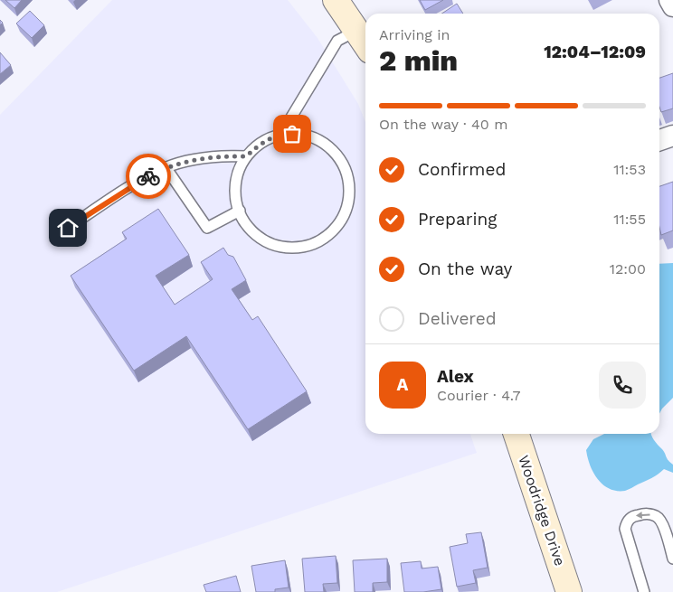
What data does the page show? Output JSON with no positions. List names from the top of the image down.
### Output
{
  "streets": {
    "street": ["Woodridge Drive"]
  },
  "page": {
    "heading": ["2 min", "Arriving in", "12:04–12:09"],
    "panel": ["Alex", "Courier · 4.7"],
    "bar": "On the way · 40 m",
    "list": [
      ["Confirmed", "11:53"],
      ["Preparing", "11:55"],
      ["On the way", "12:00"],
      "Delivered"
    ],
    "round": "A"
  }
}
